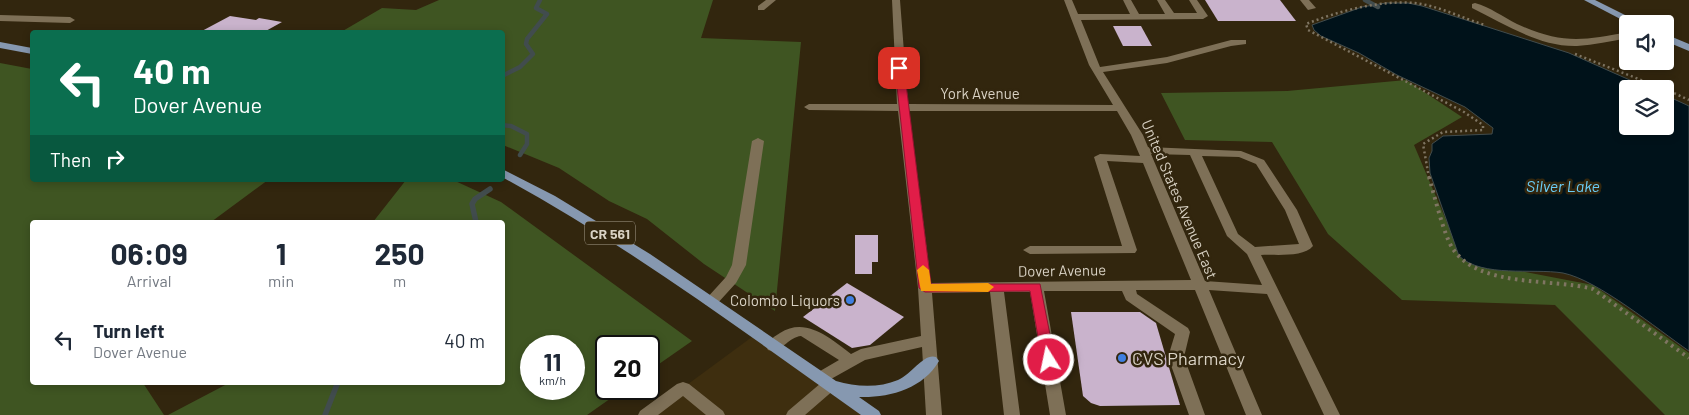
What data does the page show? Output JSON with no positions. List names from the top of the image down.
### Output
{
  "streets": {
    "main road": ["CR 561"],
    "street": ["York Avenue", "United States Avenue East", "Dover Avenue"]
  },
  "crossings": [
    ["York Avenue", "United States Avenue East"],
    ["United States Avenue East", "Dover Avenue"]
  ],
  "water": ["Silver Lake"],
  "places": ["Colombo Liquors", "CVS Pharmacy"],
  "page": {
    "turn": ["40 m", "Dover Avenue"],
    "then": "Then",
    "eta": [
      "06:09",
      "Arrival",
      "1",
      "min",
      "250",
      "m"
    ],
    "list": [
      {
        "name": "Turn left",
        "note": "Dover Avenue",
        "value": "40 m"
      }
    ],
    "speed": "11 km/h",
    "limit": "20"
  }
}
